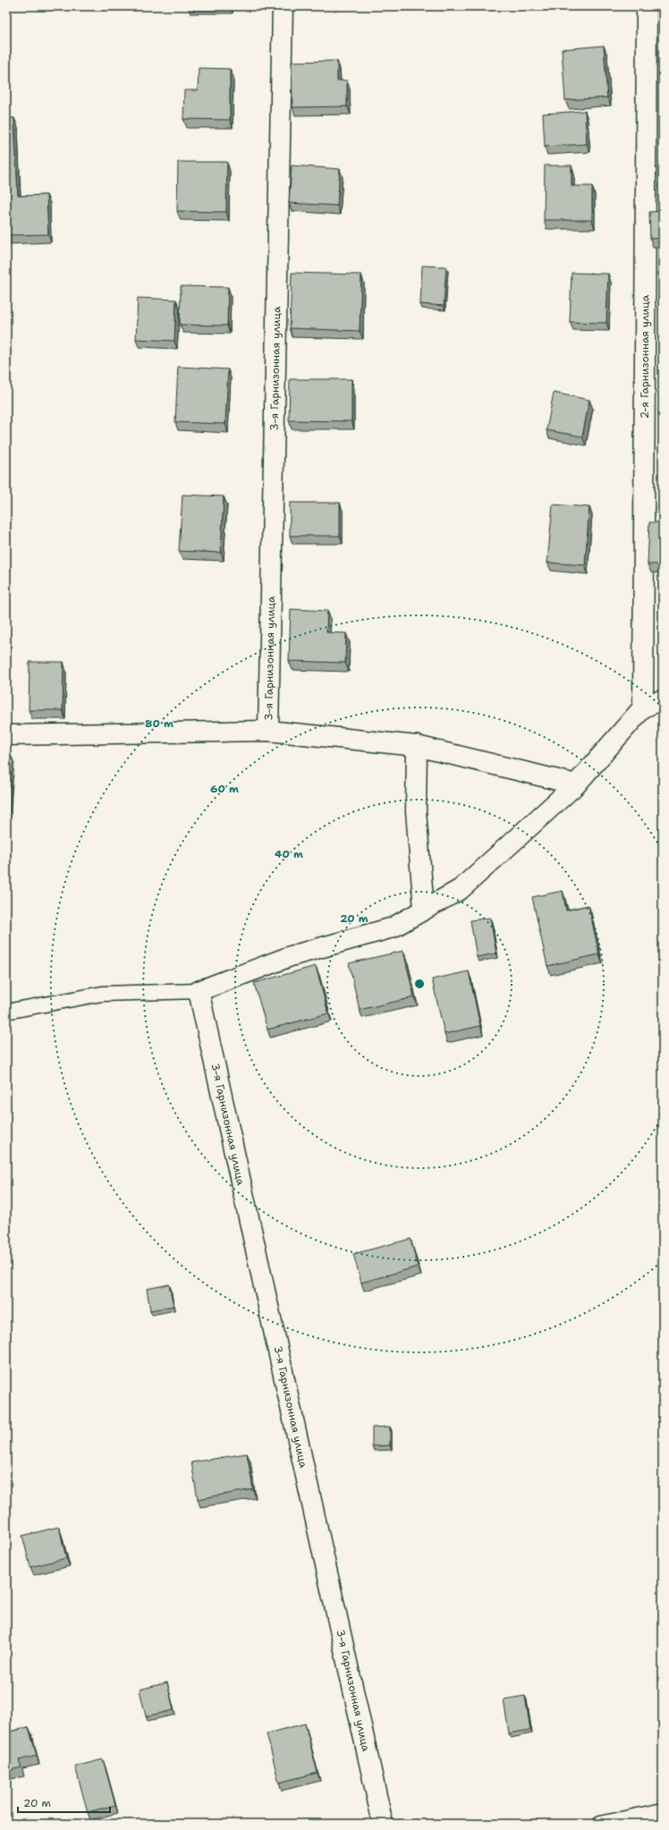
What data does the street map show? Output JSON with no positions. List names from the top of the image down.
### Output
{
  "streets": {
    "street": ["2-я Гарнизонная улица", "3-я Гарнизонная улица"]
  },
  "scale_bar": "20 m",
  "rings": [
    "80 m",
    "60 m",
    "40 m",
    "20 m"
  ]
}
